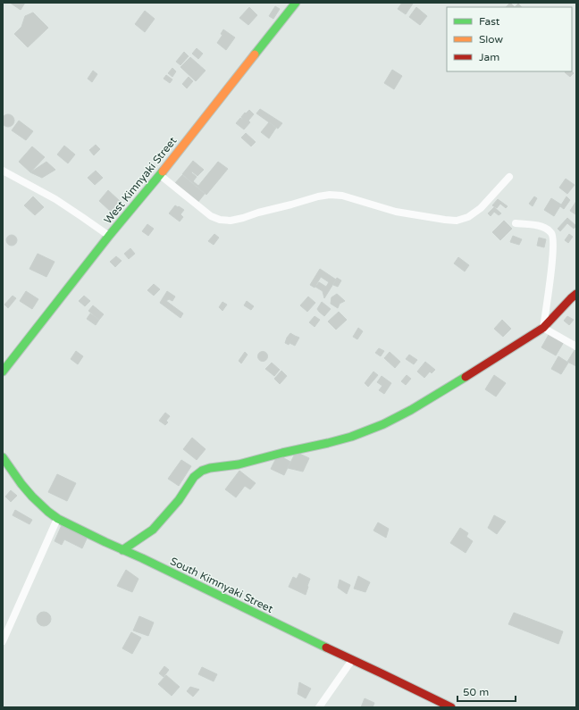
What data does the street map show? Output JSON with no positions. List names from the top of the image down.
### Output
{
  "streets": {
    "street": ["West Kimnyaki Street", "South Kimnyaki Street"]
  },
  "legend": ["Fast", "Slow", "Jam"],
  "scale_bar": "50 m"
}
